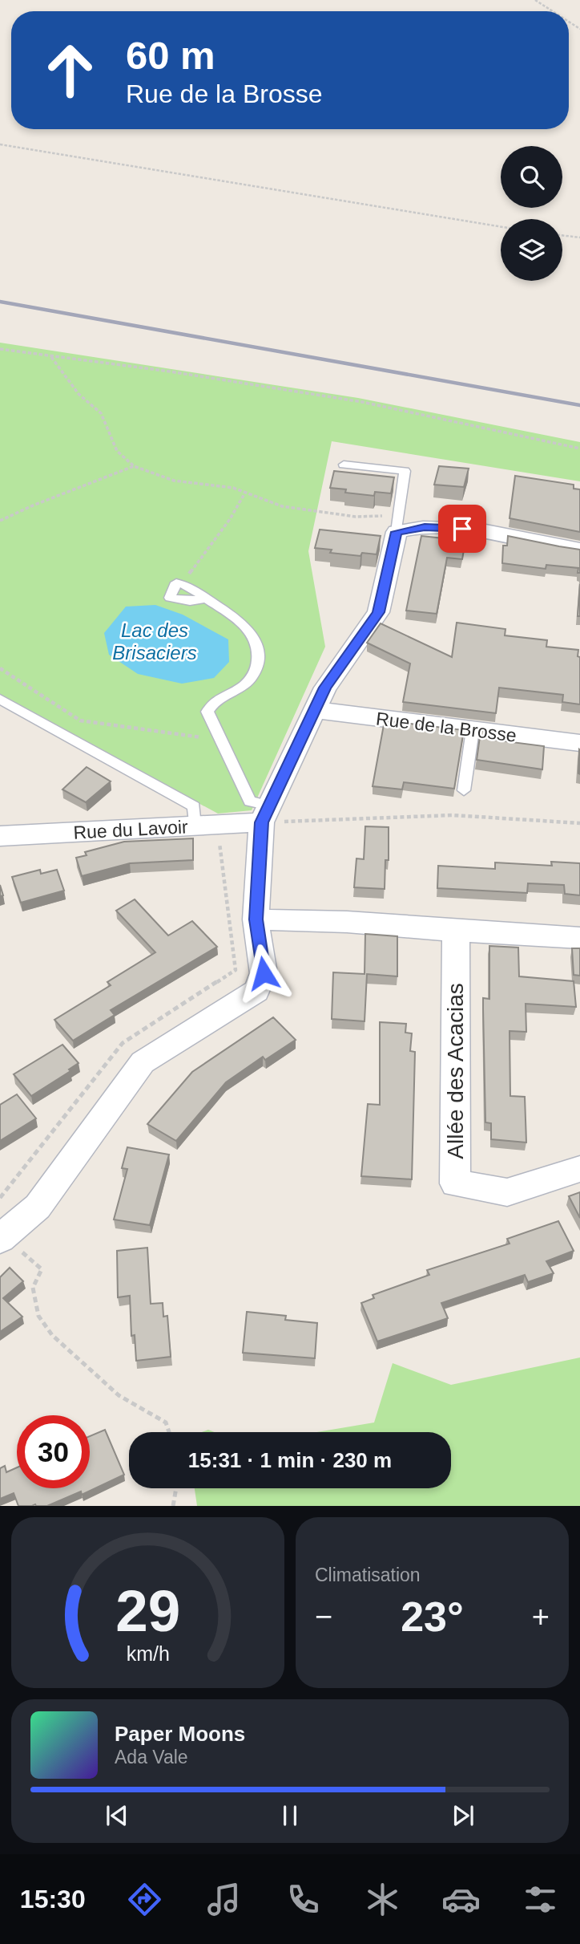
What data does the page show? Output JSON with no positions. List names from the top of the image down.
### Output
{
  "streets": {
    "street": ["Rue de la Brosse", "Rue du Lavoir", "Allée des Acacias"]
  },
  "water": ["Lac des Brisaciers"],
  "page": {
    "turn": ["60 m", "Rue de la Brosse"],
    "limit": "30",
    "trip": "15:31 · 1 min · 230 m",
    "tile": "Climatisation",
    "heat": ["−", "23°", "+"],
    "song": ["Paper Moons", "Ada Vale"],
    "tabs": "15:30",
    "gauge": ["29", "km/h"]
  }
}
